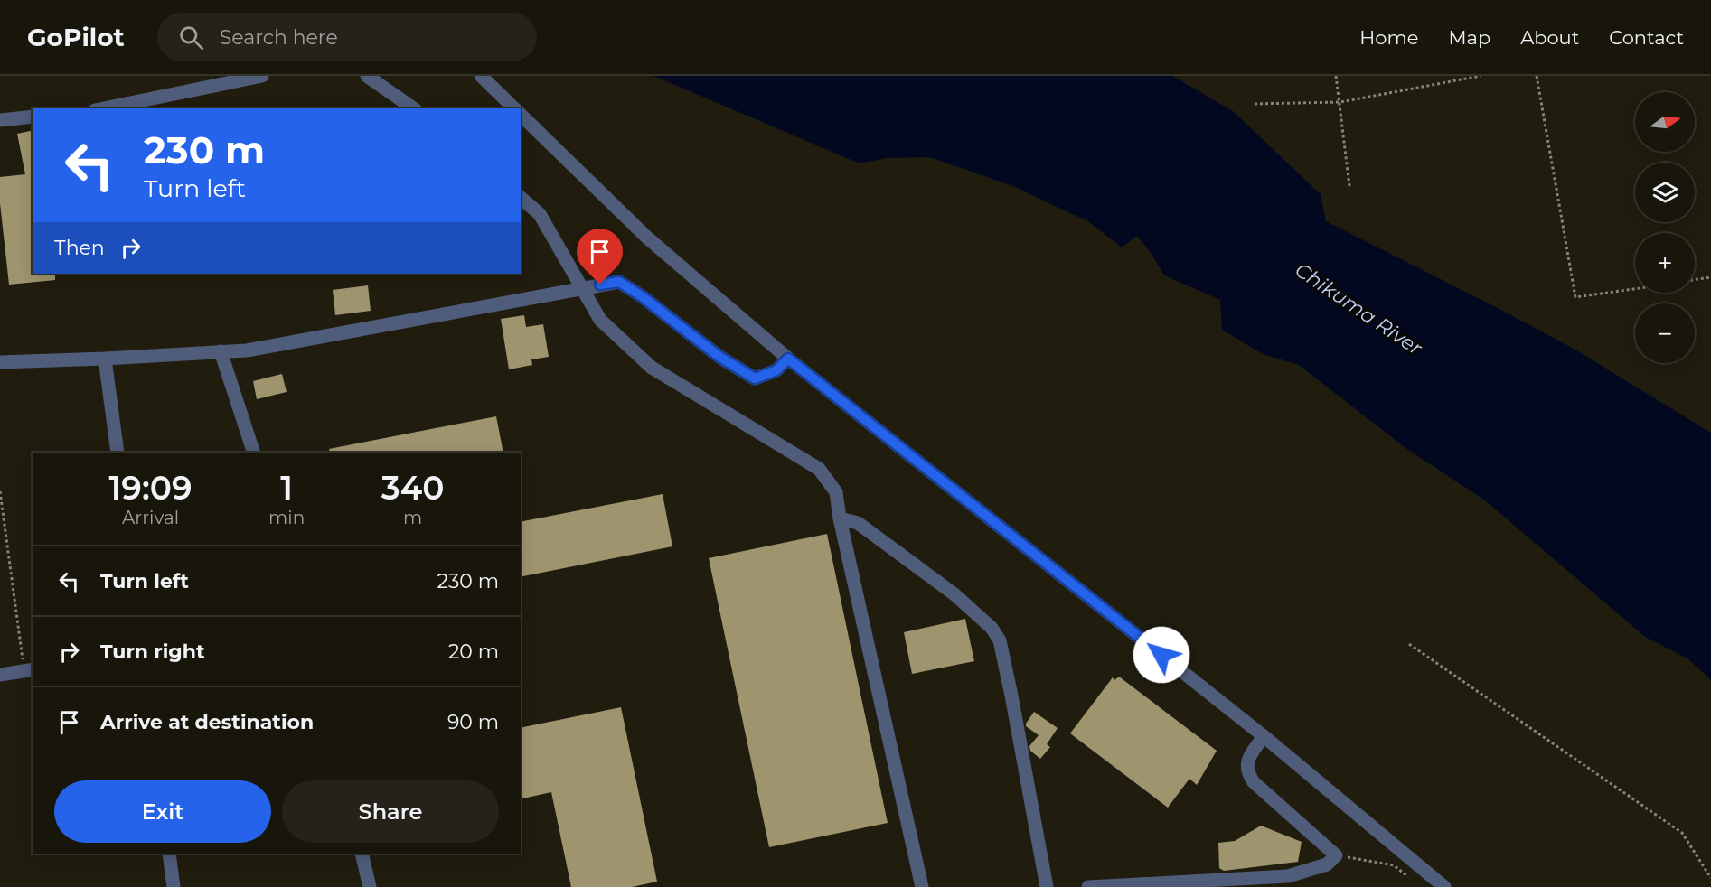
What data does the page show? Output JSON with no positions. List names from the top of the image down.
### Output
{
  "water": ["Chikuma River"],
  "north": "right",
  "page": {
    "header": "GoPilot",
    "search": "Search here",
    "nav": [
      "Home",
      "Map",
      "About",
      "Contact"
    ],
    "map_buttons": ["+", "−"],
    "turn": ["230 m", "Turn left"],
    "then": "Then",
    "eta": [
      "19:09",
      "Arrival",
      "1",
      "min",
      "340",
      "m"
    ],
    "list": [
      {
        "name": "Turn left",
        "value": "230 m"
      },
      {
        "name": "Turn right",
        "value": "20 m"
      },
      {
        "name": "Arrive at destination",
        "value": "90 m"
      }
    ],
    "buttons": ["Exit", "Share"]
  }
}
